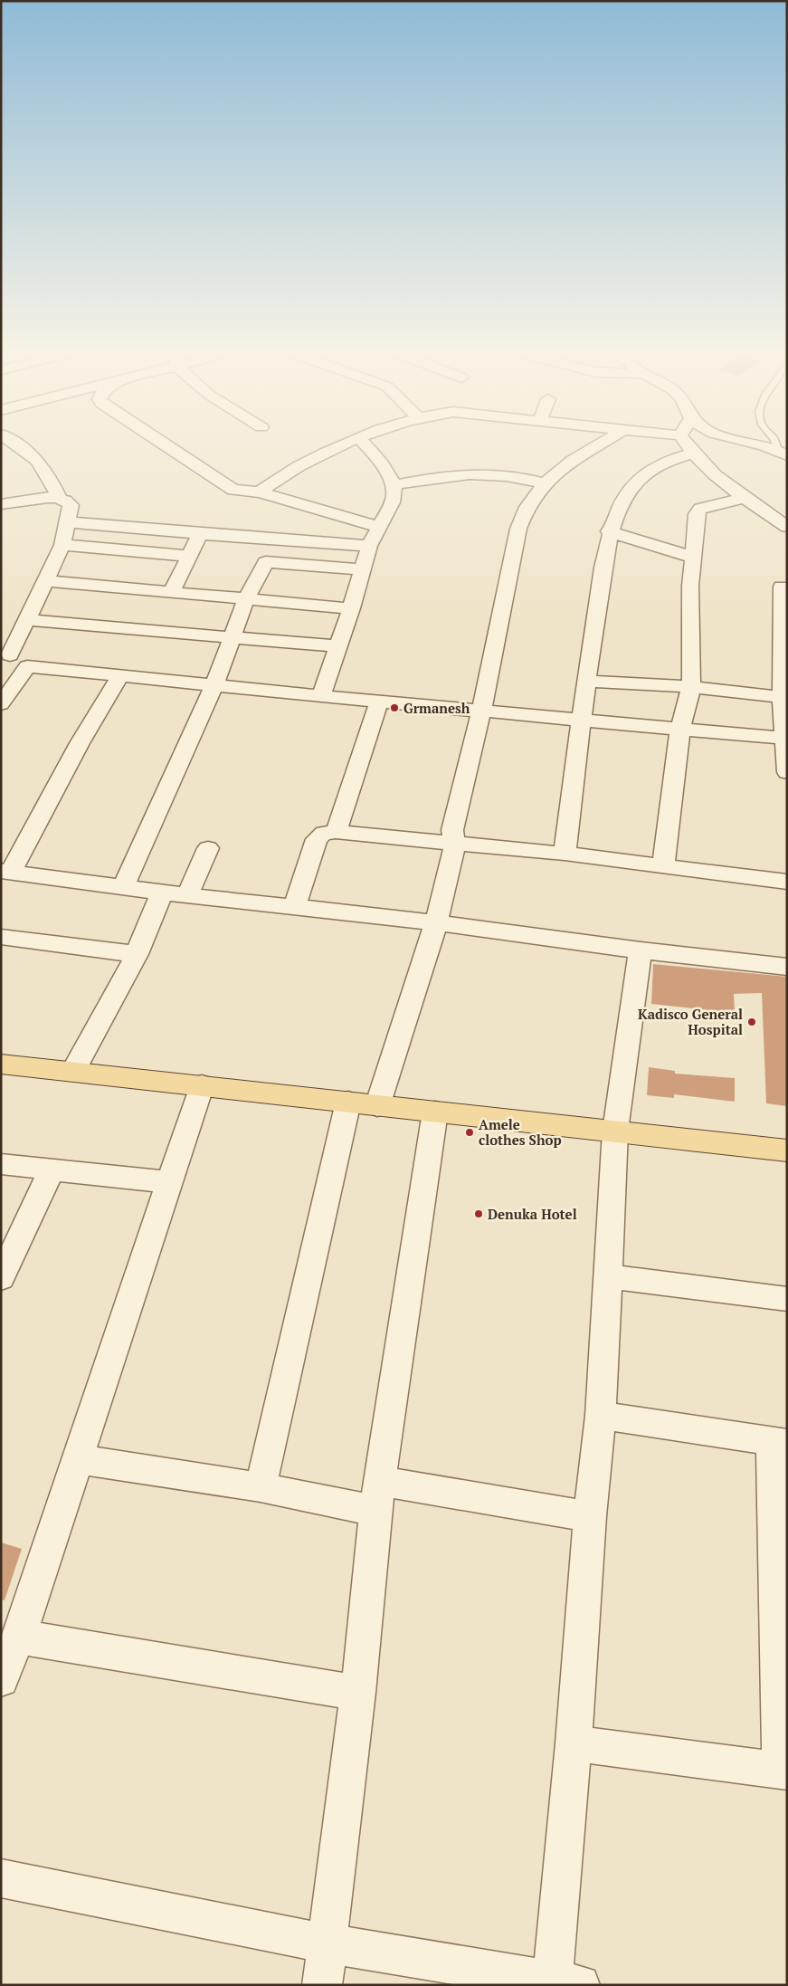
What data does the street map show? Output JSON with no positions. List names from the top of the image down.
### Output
{
  "places": [
    "Grmanesh",
    "Kadisco General Hospital",
    "Amele clothes Shop",
    "Denuka Hotel"
  ]
}
